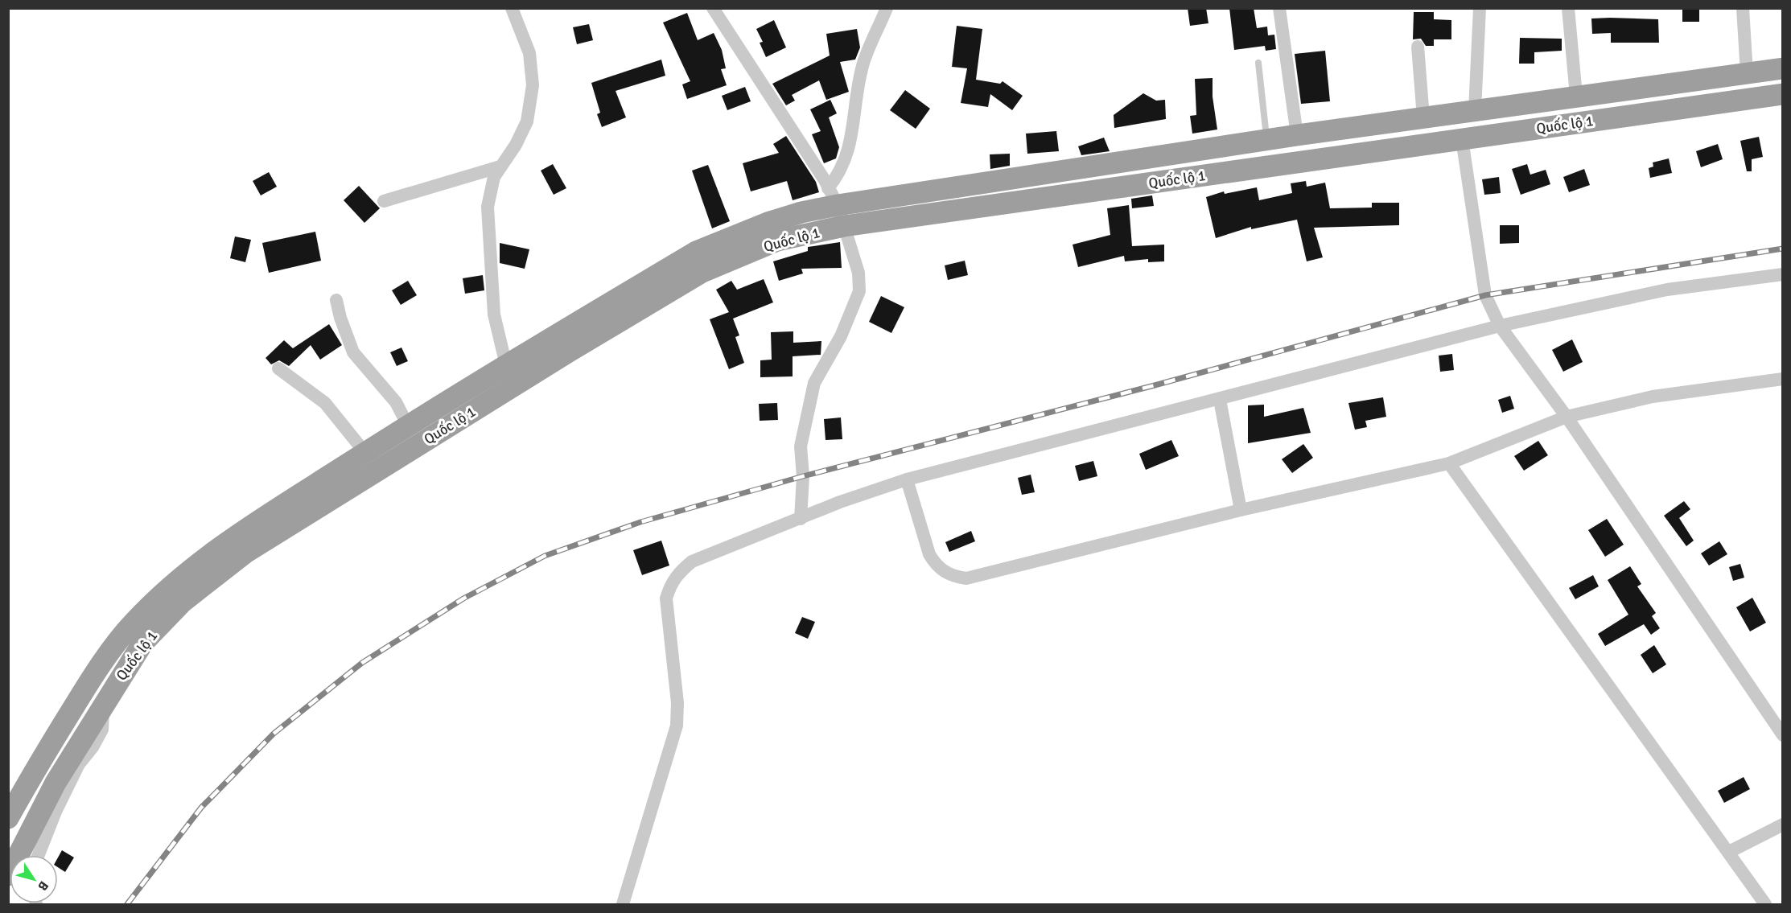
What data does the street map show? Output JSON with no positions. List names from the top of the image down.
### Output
{
  "streets": {
    "highway": ["Quốc lộ 1"]
  },
  "north": "bottom right"
}
